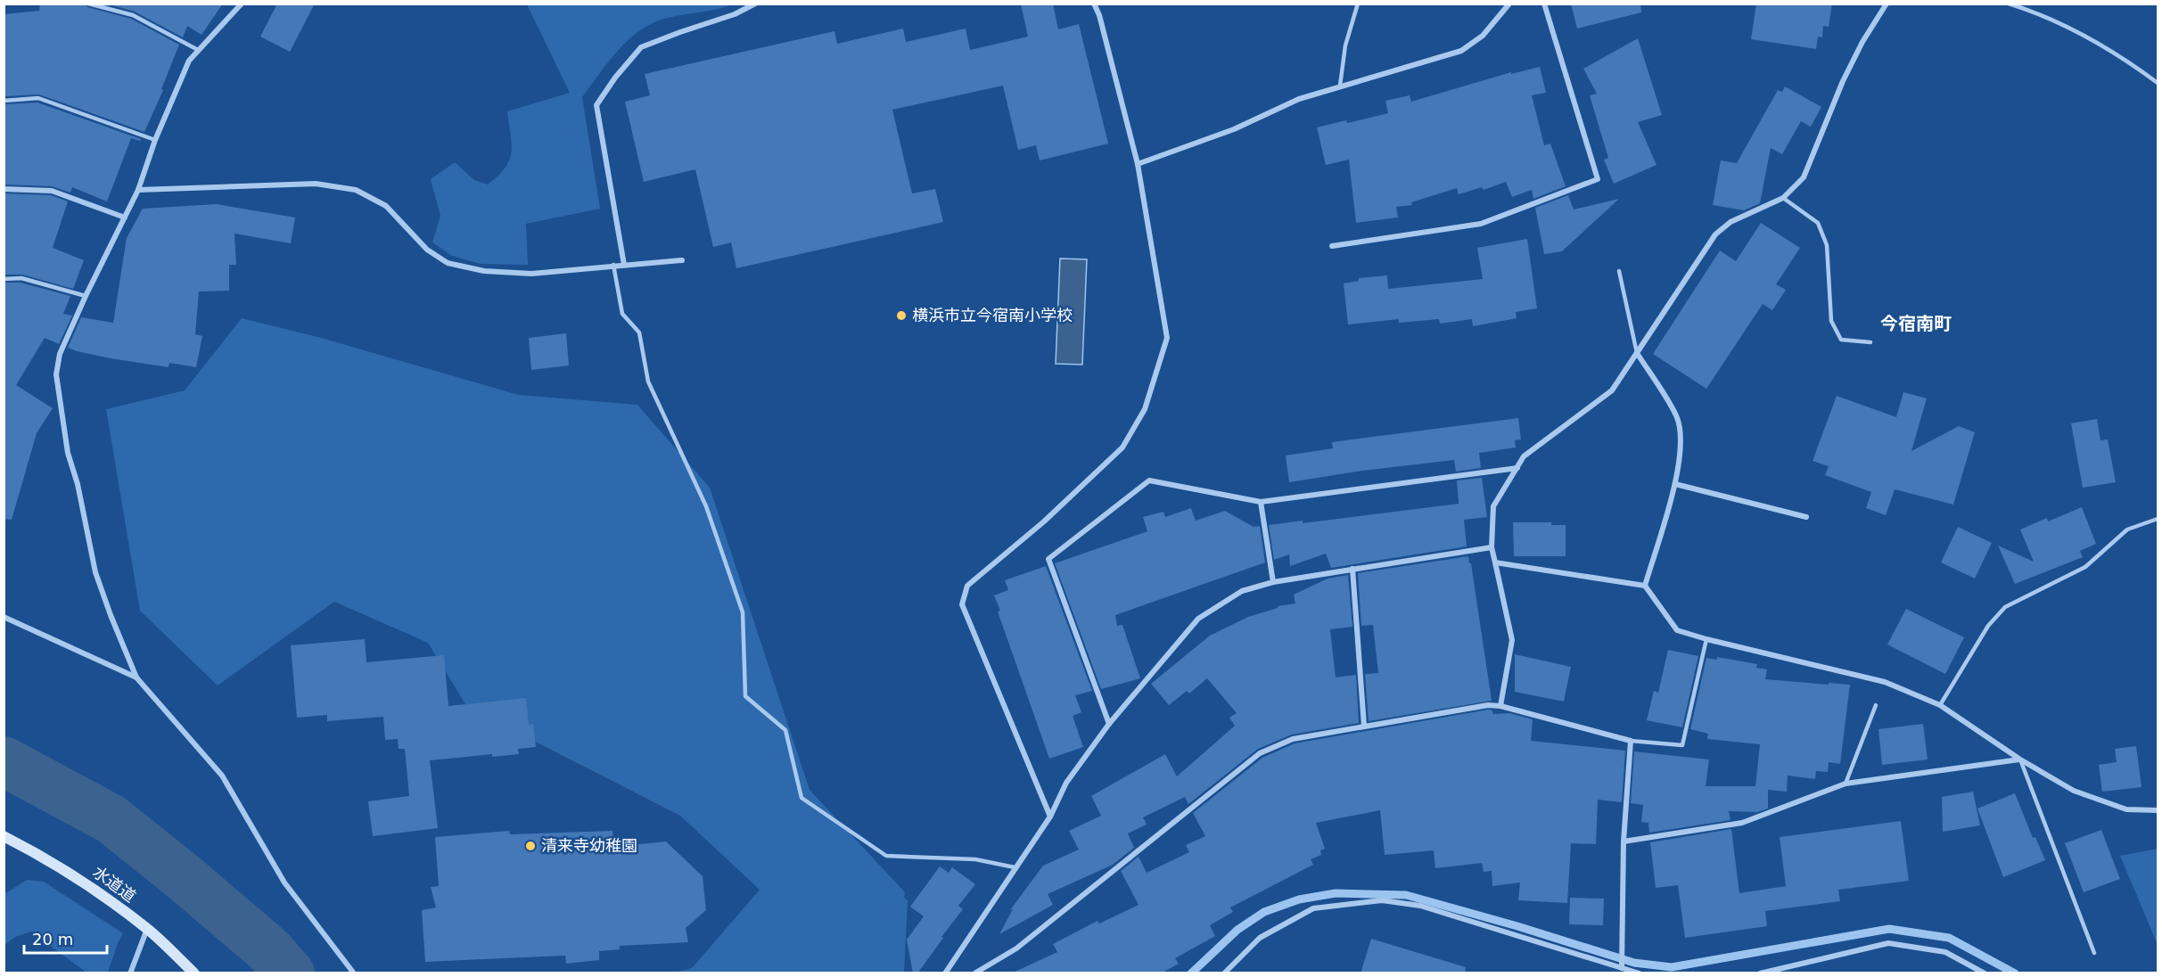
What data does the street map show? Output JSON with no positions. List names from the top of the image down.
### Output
{
  "streets": {
    "street": ["水道道"]
  },
  "districts": ["今宿南町"],
  "places": ["横浜市立今宿南小学校", "清来寺幼稚園"],
  "scale_bar": "20 m"
}
